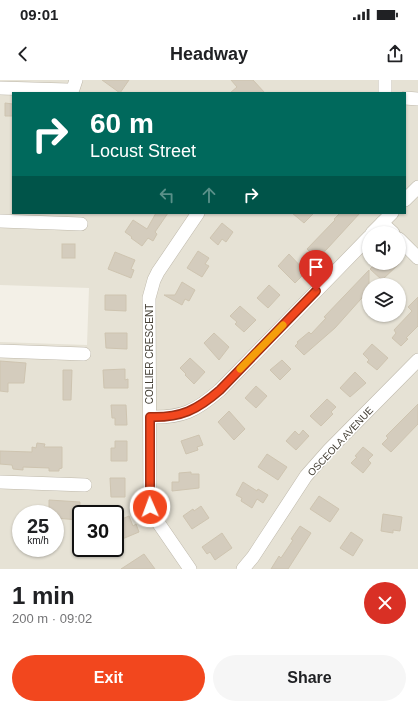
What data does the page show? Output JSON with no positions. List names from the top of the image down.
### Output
{
  "streets": {
    "street": ["COLLIER CRESCENT", "OSCEOLA AVENUE"]
  },
  "page": {
    "status": "09:01",
    "header": "Headway",
    "turn": ["60 m", "Locust Street"],
    "speed": "25 km/h",
    "limit": "30",
    "heading": ["1 min", "200 m · 09:02"],
    "buttons": ["Exit", "Share"]
  }
}
